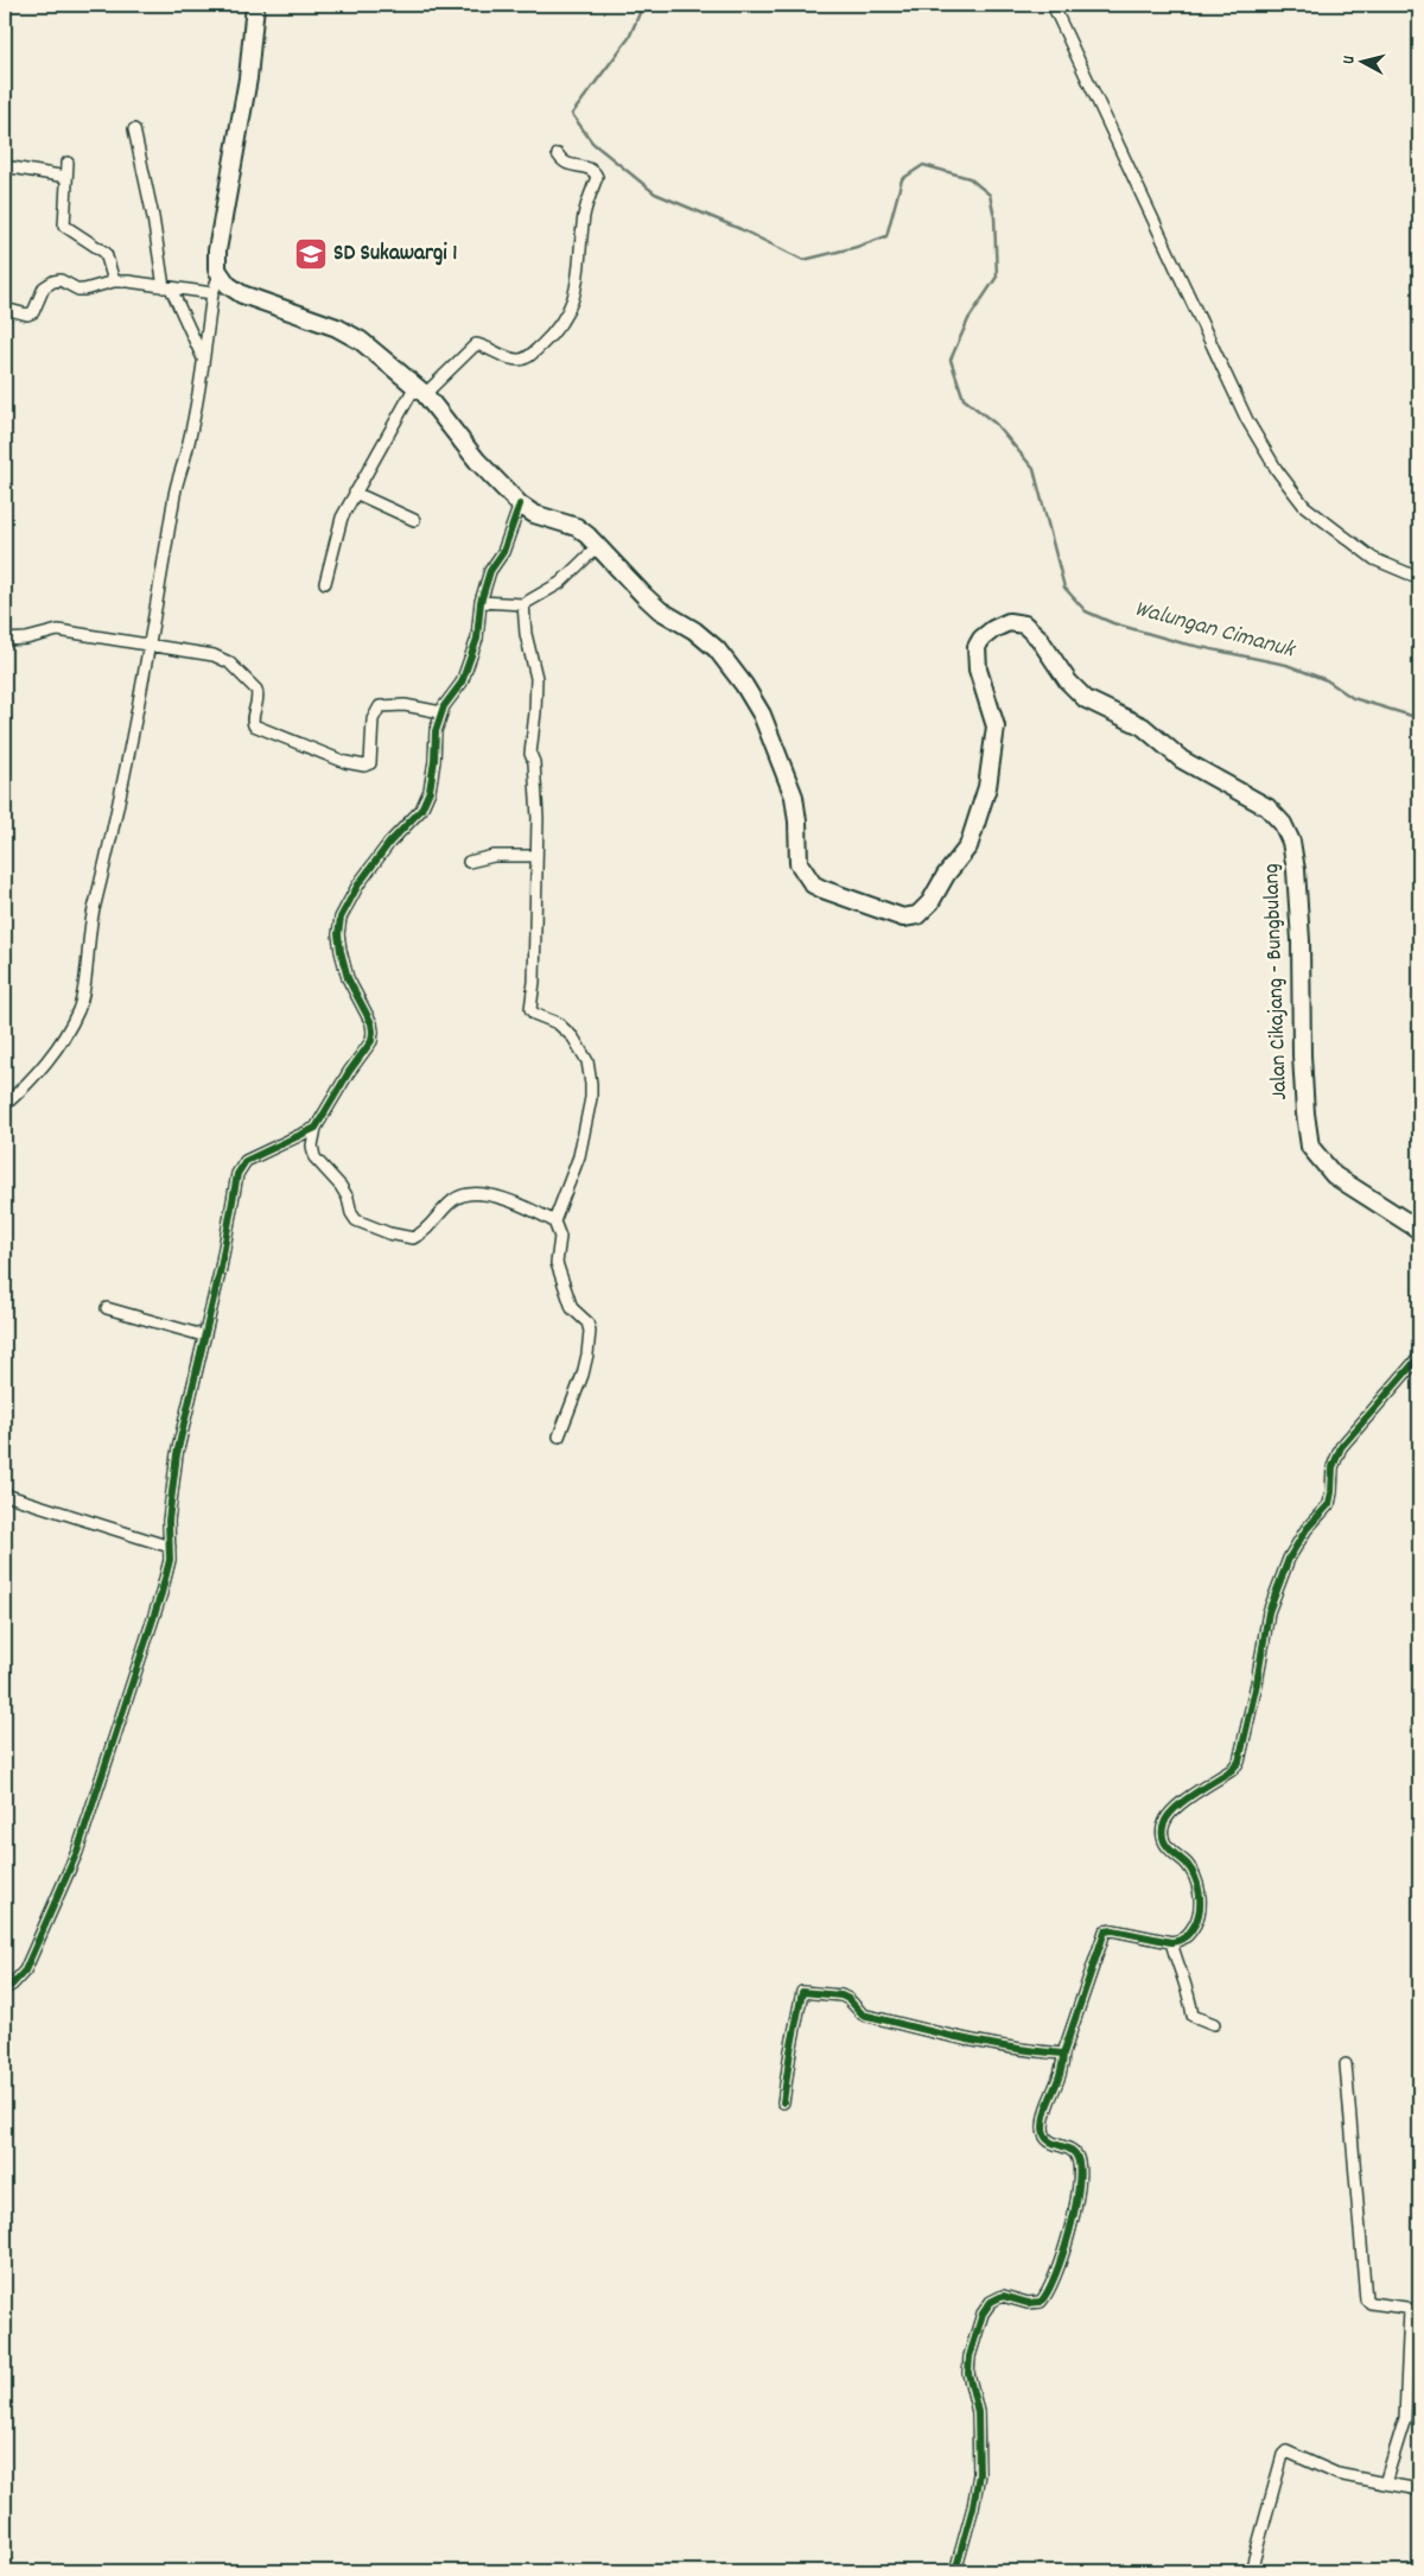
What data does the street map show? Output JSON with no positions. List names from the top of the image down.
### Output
{
  "streets": {
    "main road": ["Jalan Cikajang - Bungbulang"]
  },
  "water": ["Walungan Cimanuk"],
  "places": {
    "school or university": ["SD Sukawargi 1"]
  },
  "north": "left"
}
